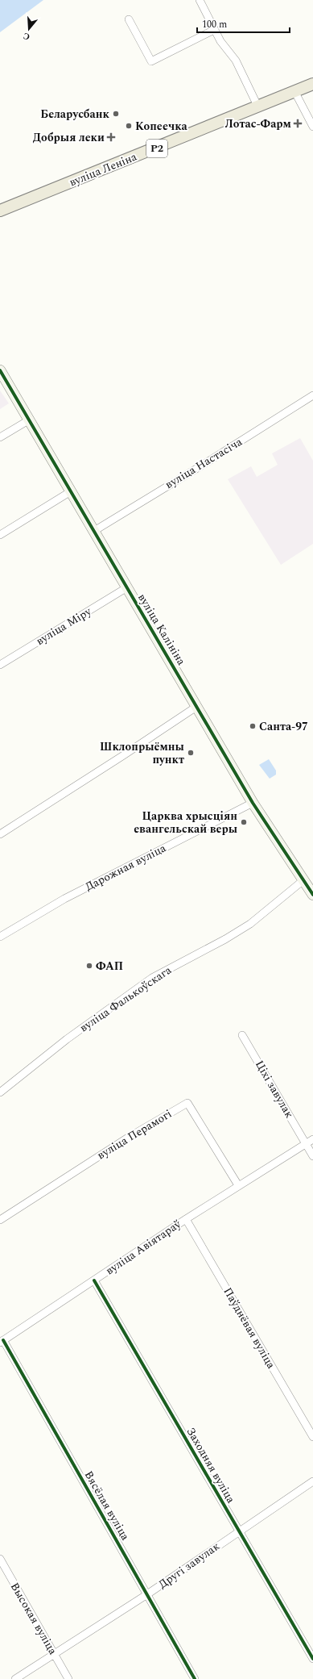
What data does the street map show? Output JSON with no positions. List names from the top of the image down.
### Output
{
  "streets": {
    "main road": ["Р2", "вуліца Леніна"],
    "street": [
      "вуліца Настасіча",
      "вуліца Міру",
      "вуліца Калініна",
      "Дарожная вуліца",
      "вуліца Фалькоўскага",
      "Ціхі завулак",
      "вуліца Перамогі",
      "вуліца Авіятараў",
      "Паўднёвая вуліца",
      "Заходняя вуліца",
      "Вясёлая вуліца",
      "Другі завулак",
      "Высокая вуліца"
    ]
  },
  "crossings": [
    ["вуліца Настасіча", "вуліца Калініна"],
    ["вуліца Міру", "вуліца Калініна"],
    ["вуліца Калініна", "Дарожная вуліца"],
    ["вуліца Калініна", "вуліца Фалькоўскага"],
    ["Ціхі завулак", "вуліца Авіятараў"],
    ["вуліца Перамогі", "вуліца Авіятараў"],
    ["вуліца Авіятараў", "Паўднёвая вуліца"],
    ["вуліца Авіятараў", "Заходняя вуліца"],
    ["вуліца Авіятараў", "Вясёлая вуліца"],
    ["Заходняя вуліца", "Другі завулак"],
    ["Вясёлая вуліца", "Другі завулак"],
    ["Другі завулак", "Высокая вуліца"]
  ],
  "places": {
    "other": [
      "Беларусбанк",
      "Копеечка",
      "Санта-97",
      "Шклопрыёмны пункт",
      "Царква хрысціян евангельскай веры",
      "ФАП"
    ],
    "health": ["Лотас-Фарм", "Добрыя леки"]
  },
  "scale_bar": "100 m",
  "north": "bottom"
}
